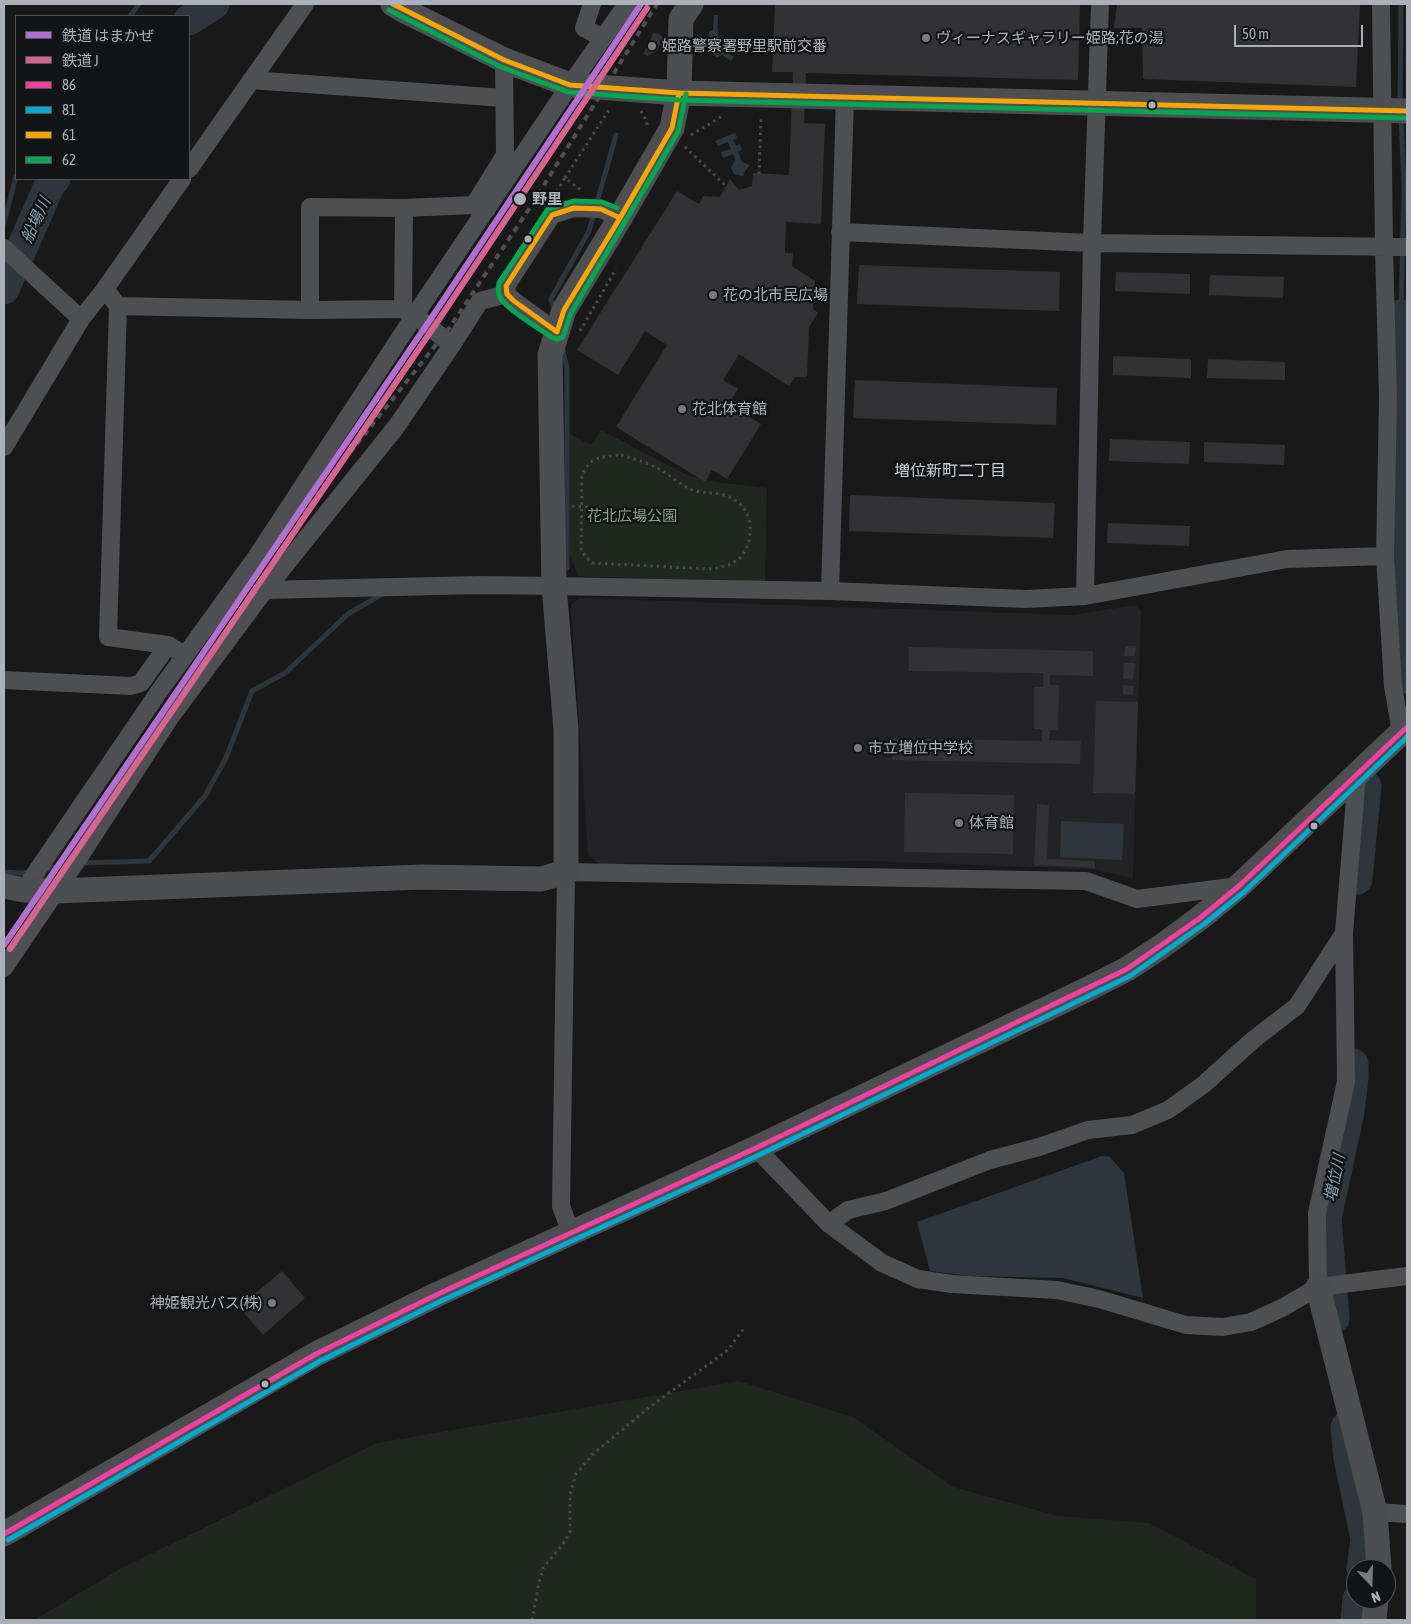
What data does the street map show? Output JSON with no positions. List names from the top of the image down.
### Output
{
  "districts": ["増位新町二丁目"],
  "water": ["船場川", "増位川"],
  "parks": ["花北広場公園"],
  "places": [
    "ヴィーナスギャラリー姫路;花の湯",
    "姫路警察署野里駅前交番",
    "野里",
    "花の北市民広場",
    "花北体育館",
    "市立増位中学校",
    "体育館",
    "神姫観光バス(株)"
  ],
  "lines": [
    "rail line はまかぜ",
    "transit line 61",
    "rail line J",
    "transit line 62",
    "transit line 86",
    "transit line 81"
  ],
  "legend": [
    "鉄道 はまかぜ",
    "鉄道 J",
    "86",
    "81",
    "61",
    "62"
  ],
  "scale_bar": "50 m",
  "north": "bottom"
}
